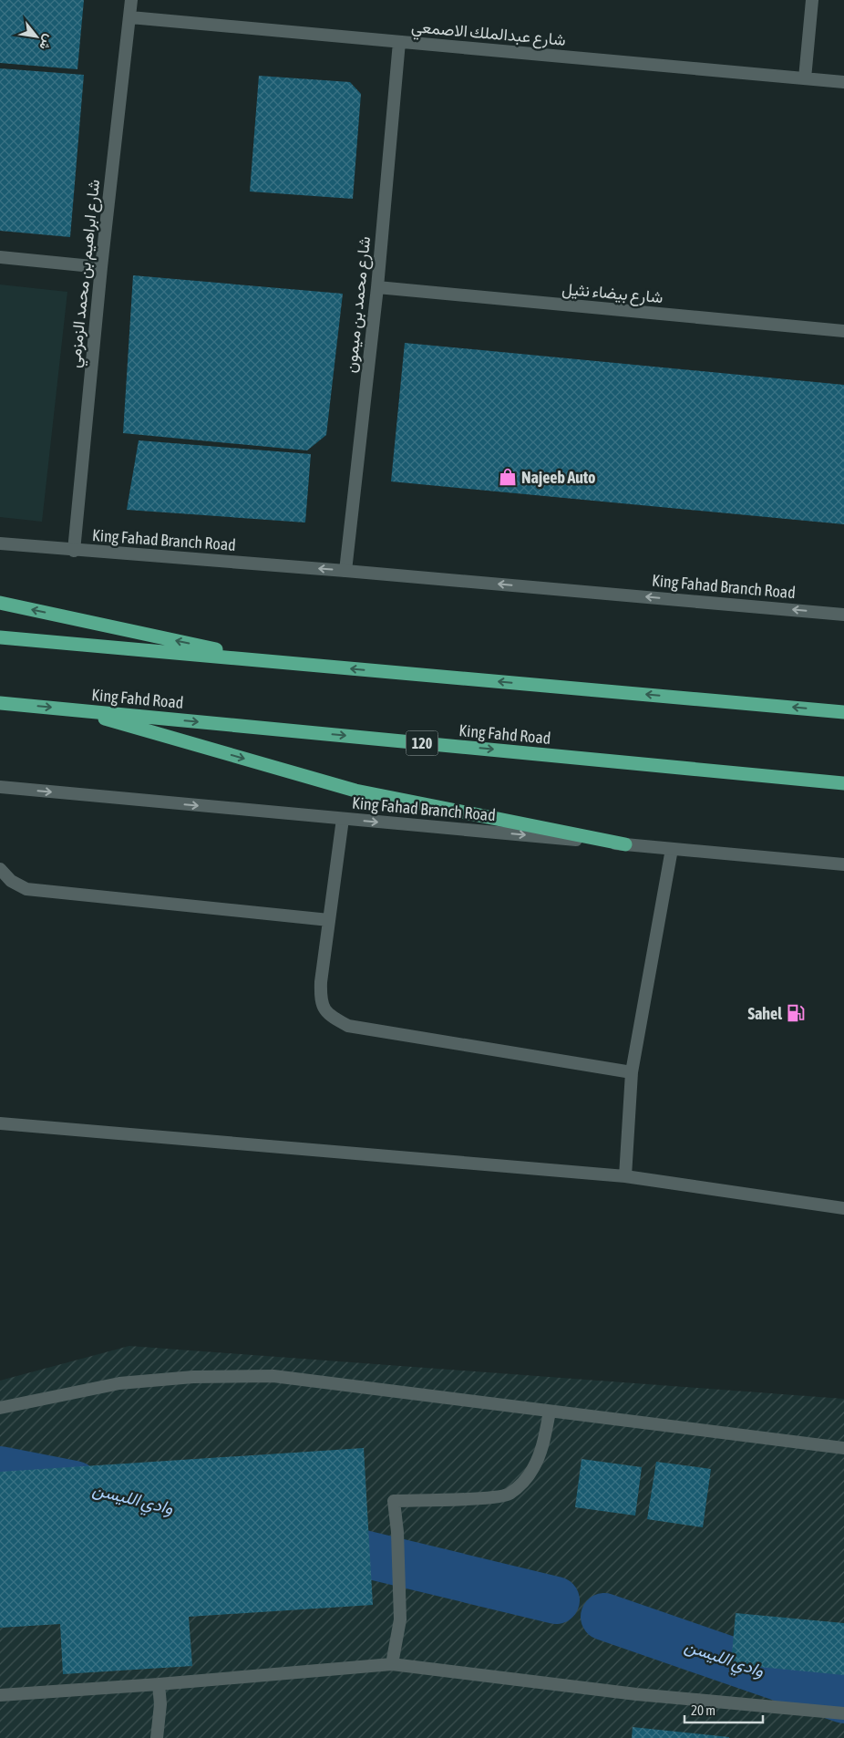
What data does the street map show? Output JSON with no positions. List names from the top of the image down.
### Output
{
  "streets": {
    "highway": ["King Fahd Road", "120"],
    "street": [
      "شارع عبدالملك الاصمعي",
      "شارع ابراهيم بن محمد الزمزمي",
      "شارع بيضاء نثيل",
      "شارع محمد بن ميمون",
      "King Fahad Branch Road"
    ]
  },
  "crossings": [
    ["شارع عبدالملك الاصمعي", "شارع ابراهيم بن محمد الزمزمي"],
    ["شارع عبدالملك الاصمعي", "شارع محمد بن ميمون"],
    ["شارع ابراهيم بن محمد الزمزمي", "King Fahad Branch Road"],
    ["شارع بيضاء نثيل", "شارع محمد بن ميمون"],
    ["شارع محمد بن ميمون", "King Fahad Branch Road"]
  ],
  "water": ["وادي الليسن"],
  "places": {
    "shop": ["Najeeb Auto"],
    "fuel station": ["Sahel"]
  },
  "scale_bar": "20 m",
  "north": "bottom right"
}
